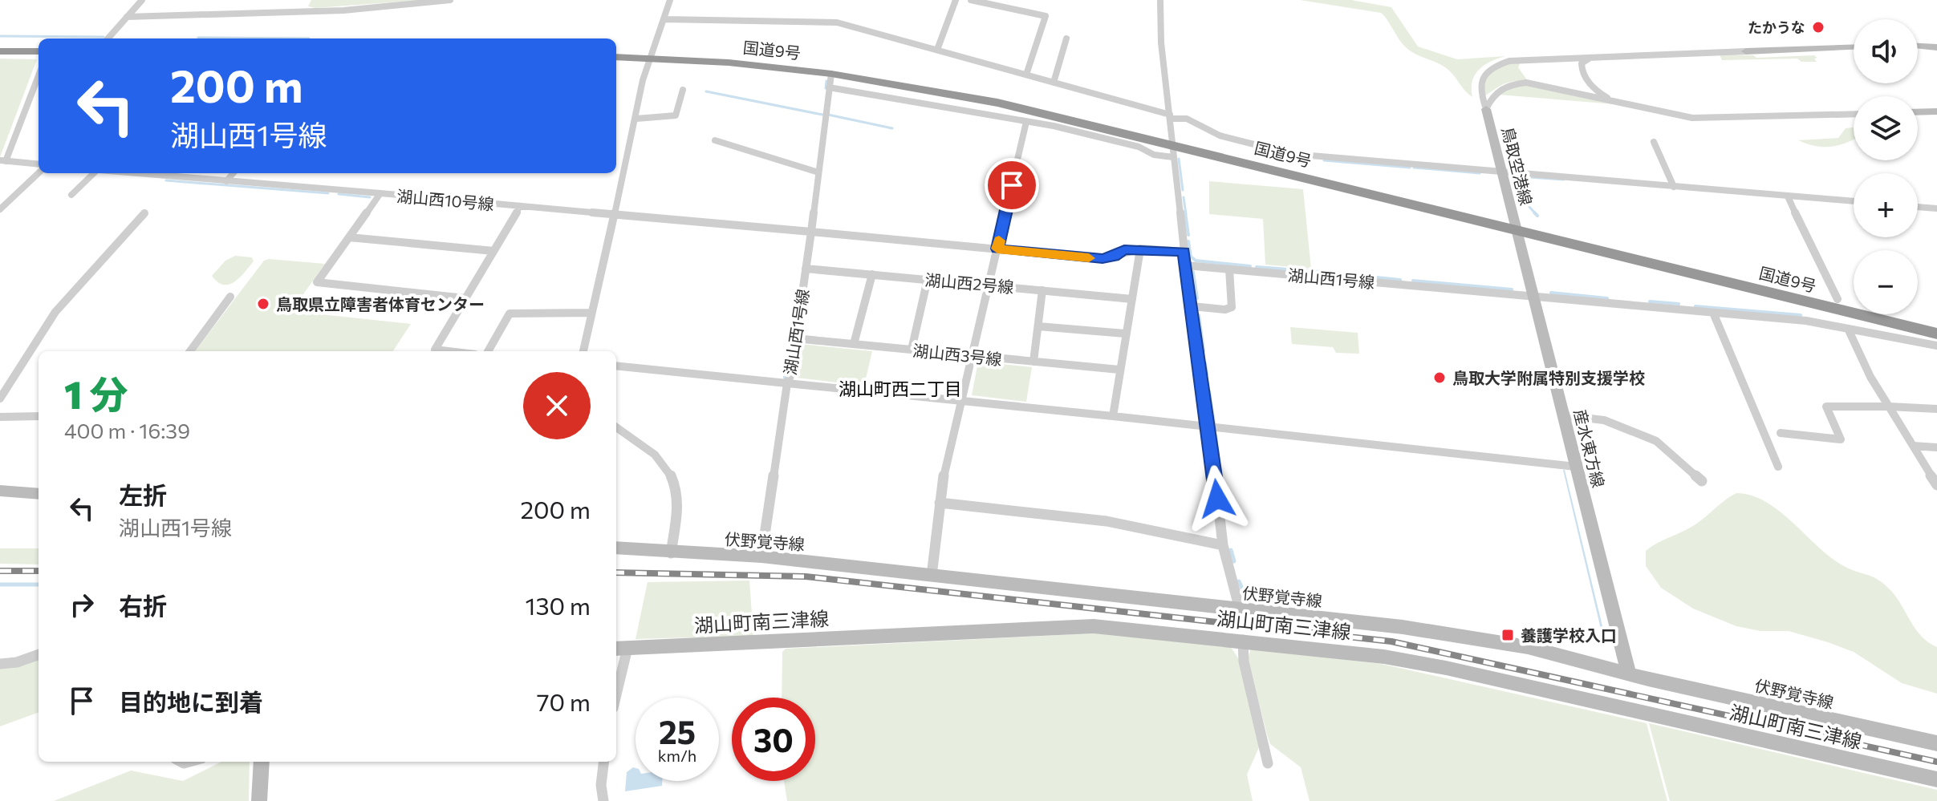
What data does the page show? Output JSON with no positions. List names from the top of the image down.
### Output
{
  "streets": {
    "highway": ["国道9号"],
    "street": [
      "鳥取空港線",
      "湖山西10号線",
      "湖山西1号線",
      "湖山西2号線",
      "湖山西3号線",
      "産水東方線",
      "伏野覚寺線",
      "湖山町南三津線"
    ]
  },
  "crossings": [
    ["国道9号", "鳥取空港線"],
    ["国道9号", "湖山西1号線"],
    ["国道9号", "産水東方線"],
    ["鳥取空港線", "産水東方線"],
    ["湖山西10号線", "湖山西1号線"],
    ["湖山西1号線", "湖山西2号線"],
    ["湖山西1号線", "湖山西3号線"],
    ["湖山西1号線", "産水東方線"],
    ["産水東方線", "伏野覚寺線"]
  ],
  "districts": ["湖山町西二丁目"],
  "places": {
    "other": ["たかうな", "鳥取県立障害者体育センター", "鳥取大学附属特別支援学校"],
    "transit": ["養護学校入口"]
  },
  "page": {
    "map_buttons": ["+", "−"],
    "turn": ["200 m", "湖山西1号線"],
    "heading": ["1 分", "400 m · 16:39"],
    "list": [
      {
        "name": "左折",
        "note": "湖山西1号線",
        "value": "200 m"
      },
      {
        "name": "右折",
        "value": "130 m"
      },
      {
        "name": "目的地に到着",
        "value": "70 m"
      }
    ],
    "speed": "25 km/h",
    "limit": "30"
  }
}
